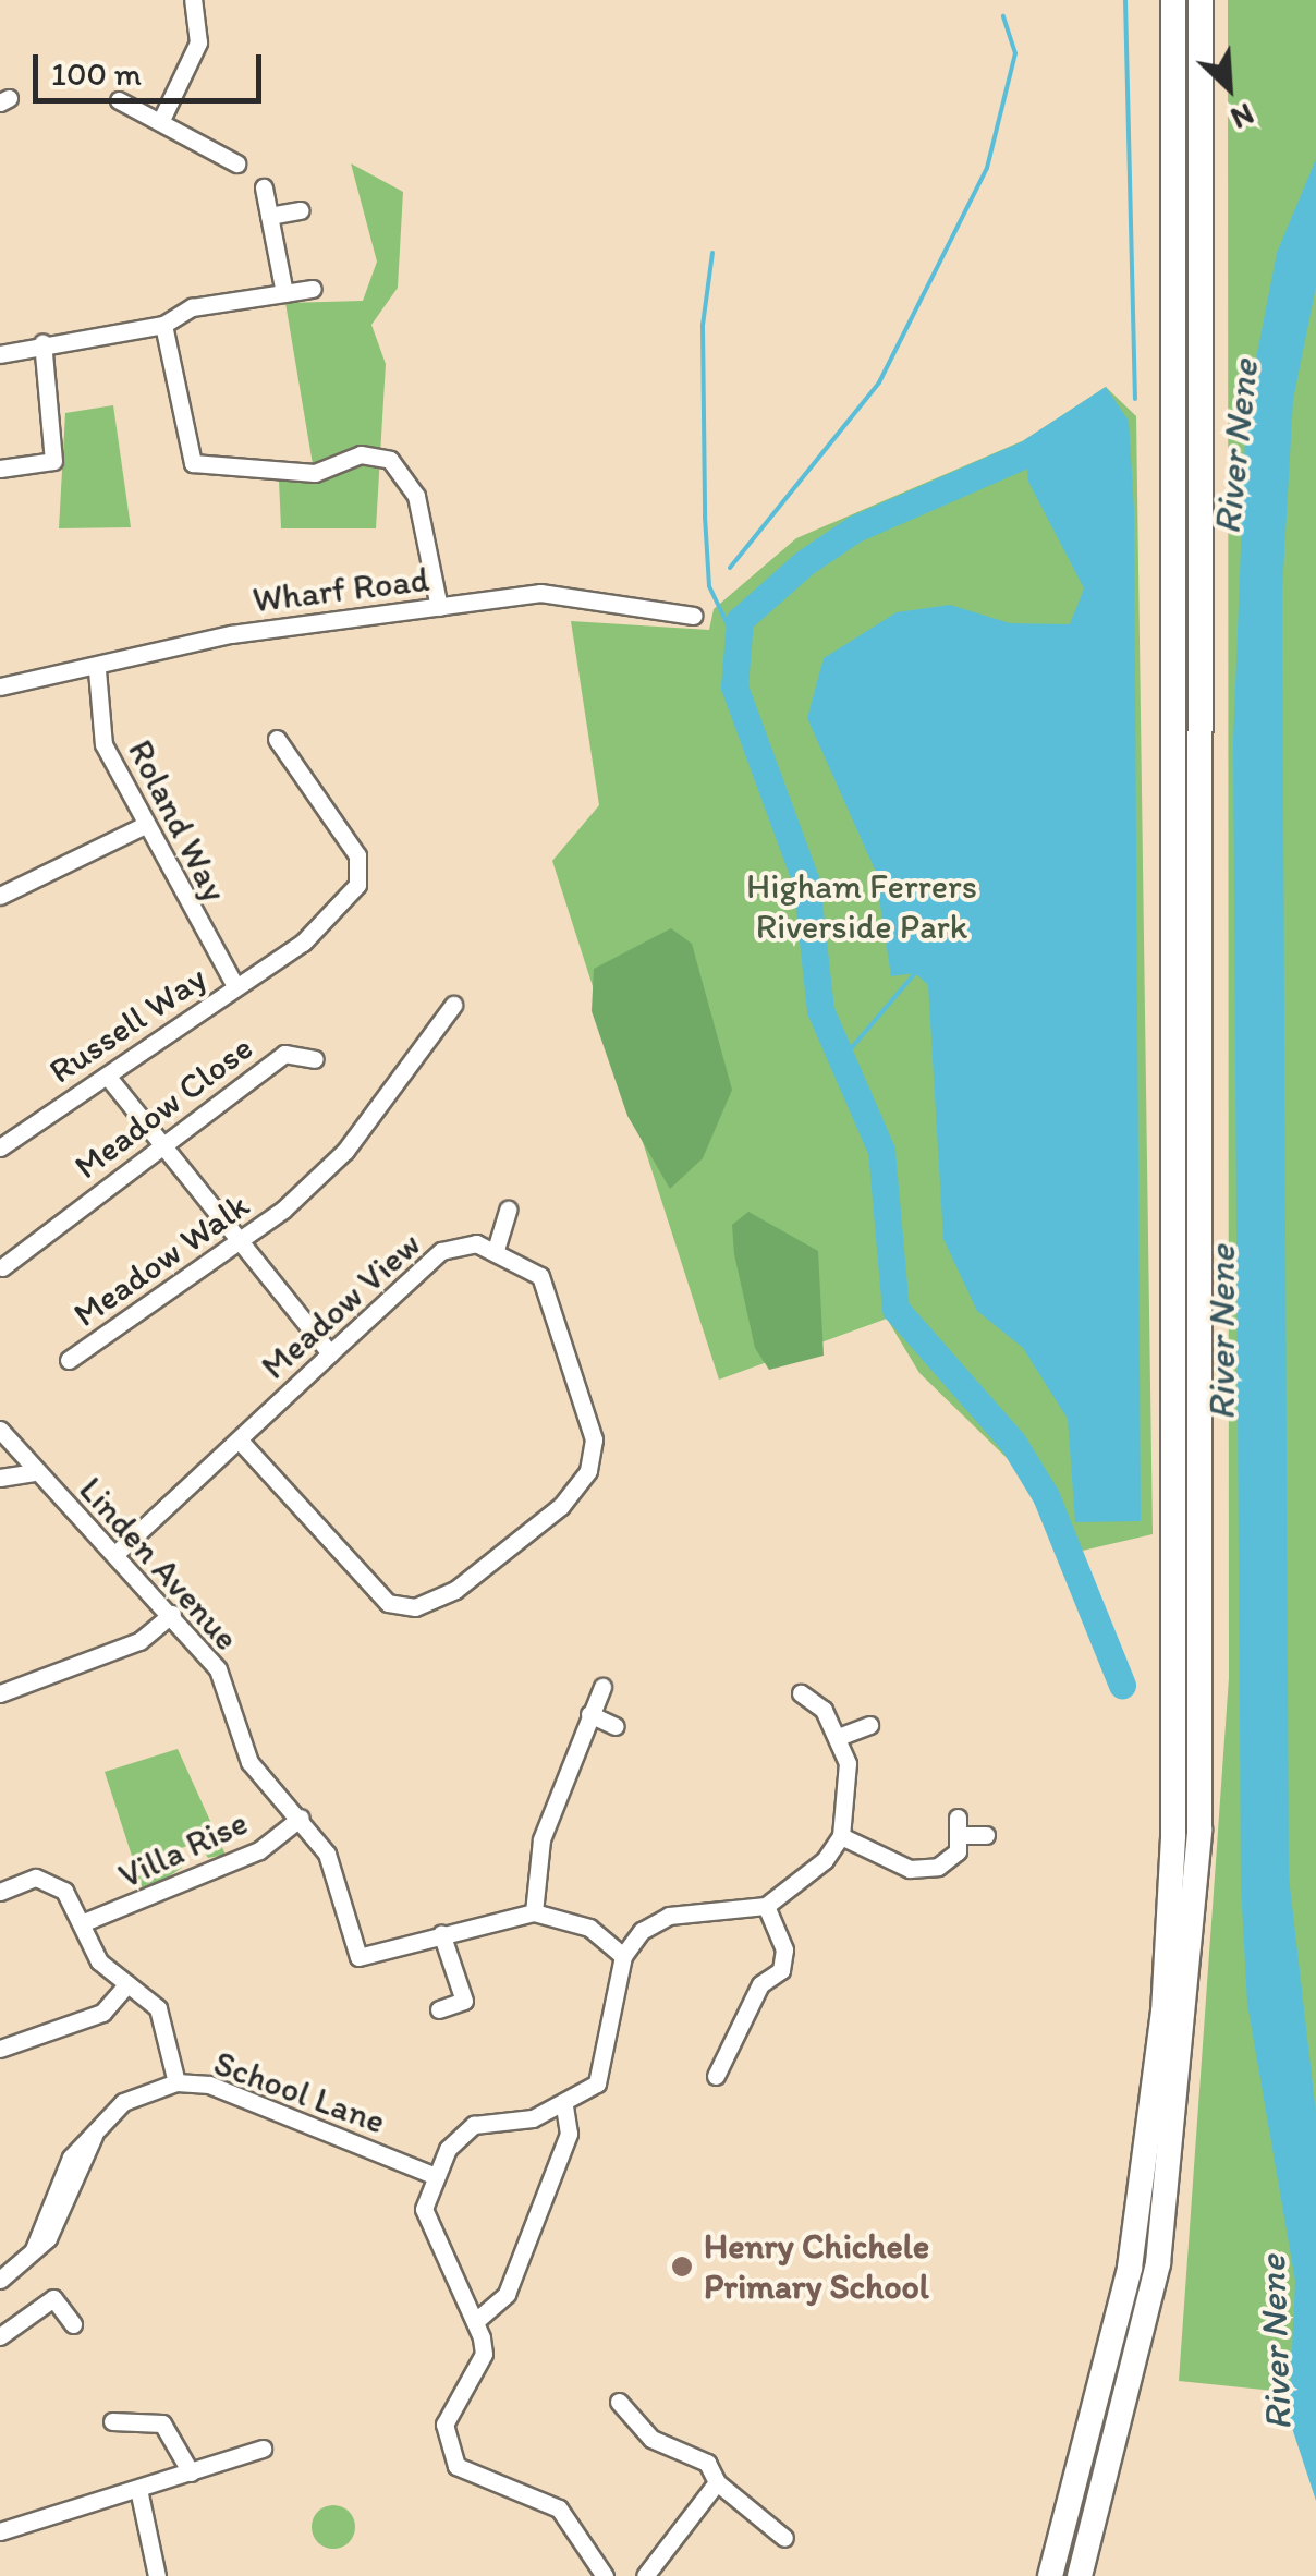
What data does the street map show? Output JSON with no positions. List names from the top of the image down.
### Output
{
  "streets": {
    "street": [
      "Wharf Road",
      "Roland Way",
      "Russell Way",
      "Meadow Close",
      "Meadow Walk",
      "Meadow View",
      "Linden Avenue",
      "Villa Rise",
      "School Lane"
    ]
  },
  "crossings": [
    ["Wharf Road", "Roland Way"],
    ["Roland Way", "Russell Way"],
    ["Meadow View", "Linden Avenue"],
    ["Linden Avenue", "Villa Rise"]
  ],
  "water": ["River Nene"],
  "parks": ["Higham Ferrers Riverside Park"],
  "places": ["Henry Chichele Primary School"],
  "scale_bar": "100 m",
  "north": "bottom right"
}
